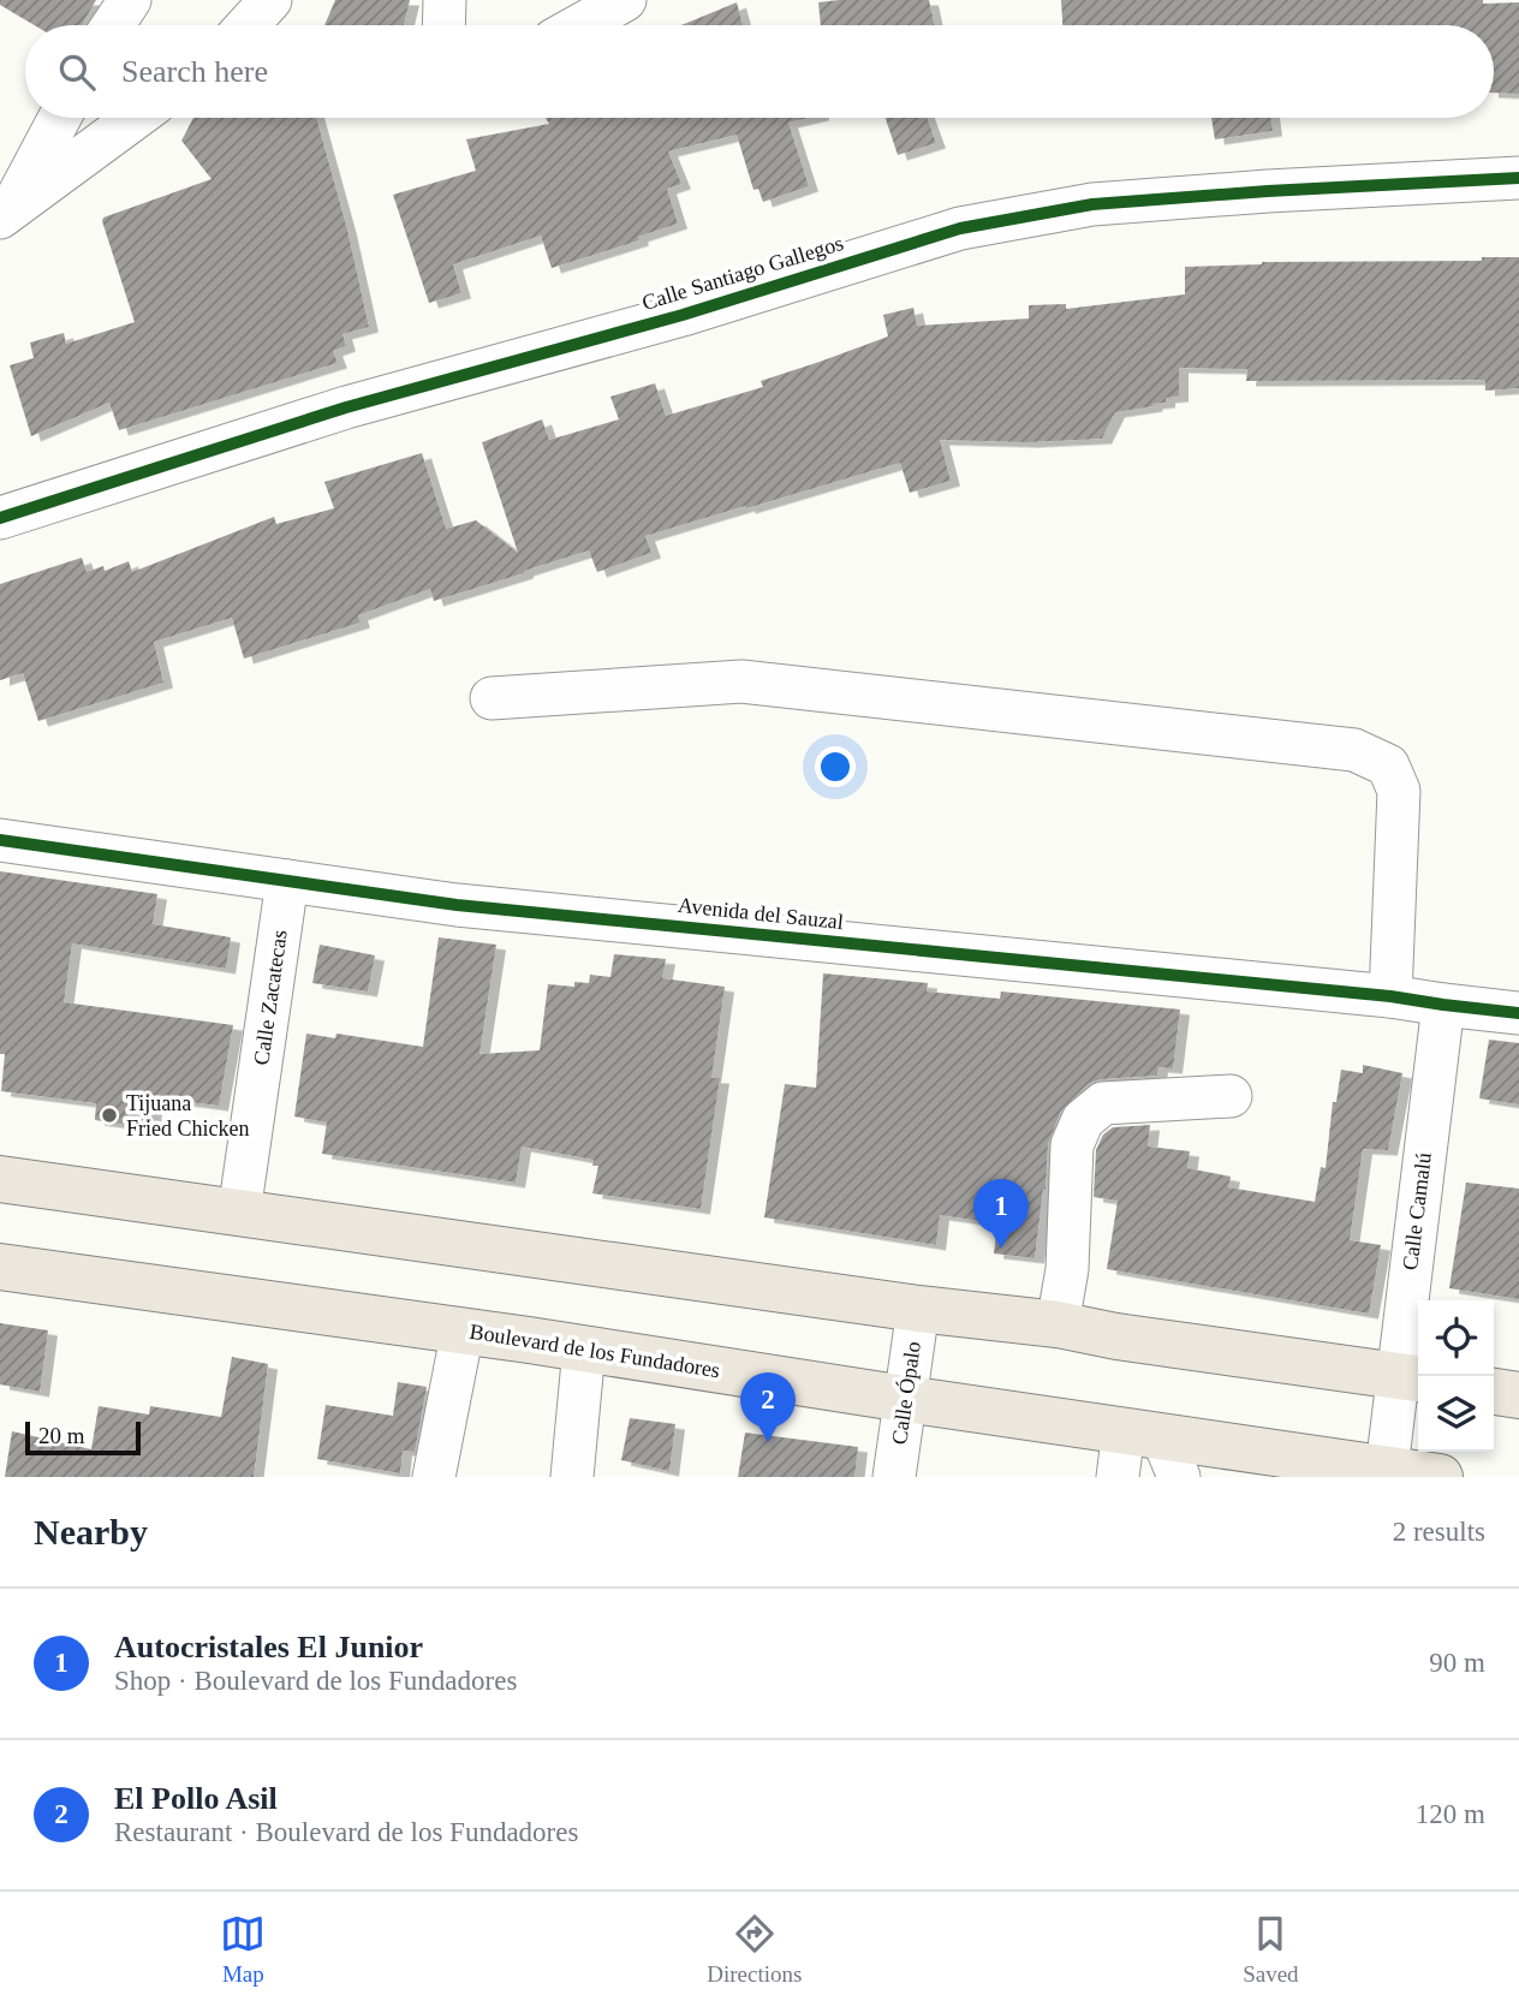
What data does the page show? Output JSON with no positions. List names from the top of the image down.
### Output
{
  "streets": {
    "main road": ["Boulevard de los Fundadores"],
    "street": [
      "Calle Santiago Gallegos",
      "Avenida del Sauzal",
      "Calle Zacatecas",
      "Calle Camalú",
      "Calle Ópalo"
    ]
  },
  "crossings": [
    ["Avenida del Sauzal", "Calle Zacatecas"],
    ["Avenida del Sauzal", "Calle Camalú"],
    ["Calle Camalú", "Boulevard de los Fundadores"],
    ["Boulevard de los Fundadores", "Calle Ópalo"]
  ],
  "places": ["Tijuana Fried Chicken"],
  "scale_bar": "20 m",
  "page": {
    "search": "Search here",
    "pins": ["1", "2"],
    "scale": "20 m",
    "heading": ["Nearby", "2 results"],
    "list": [
      {
        "mark": "1",
        "name": "Autocristales El Junior",
        "note": "Shop · Boulevard de los Fundadores",
        "value": "90 m"
      },
      {
        "mark": "2",
        "name": "El Pollo Asil",
        "note": "Restaurant · Boulevard de los Fundadores",
        "value": "120 m"
      }
    ],
    "nav": ["Map", "Directions", "Saved"]
  }
}
